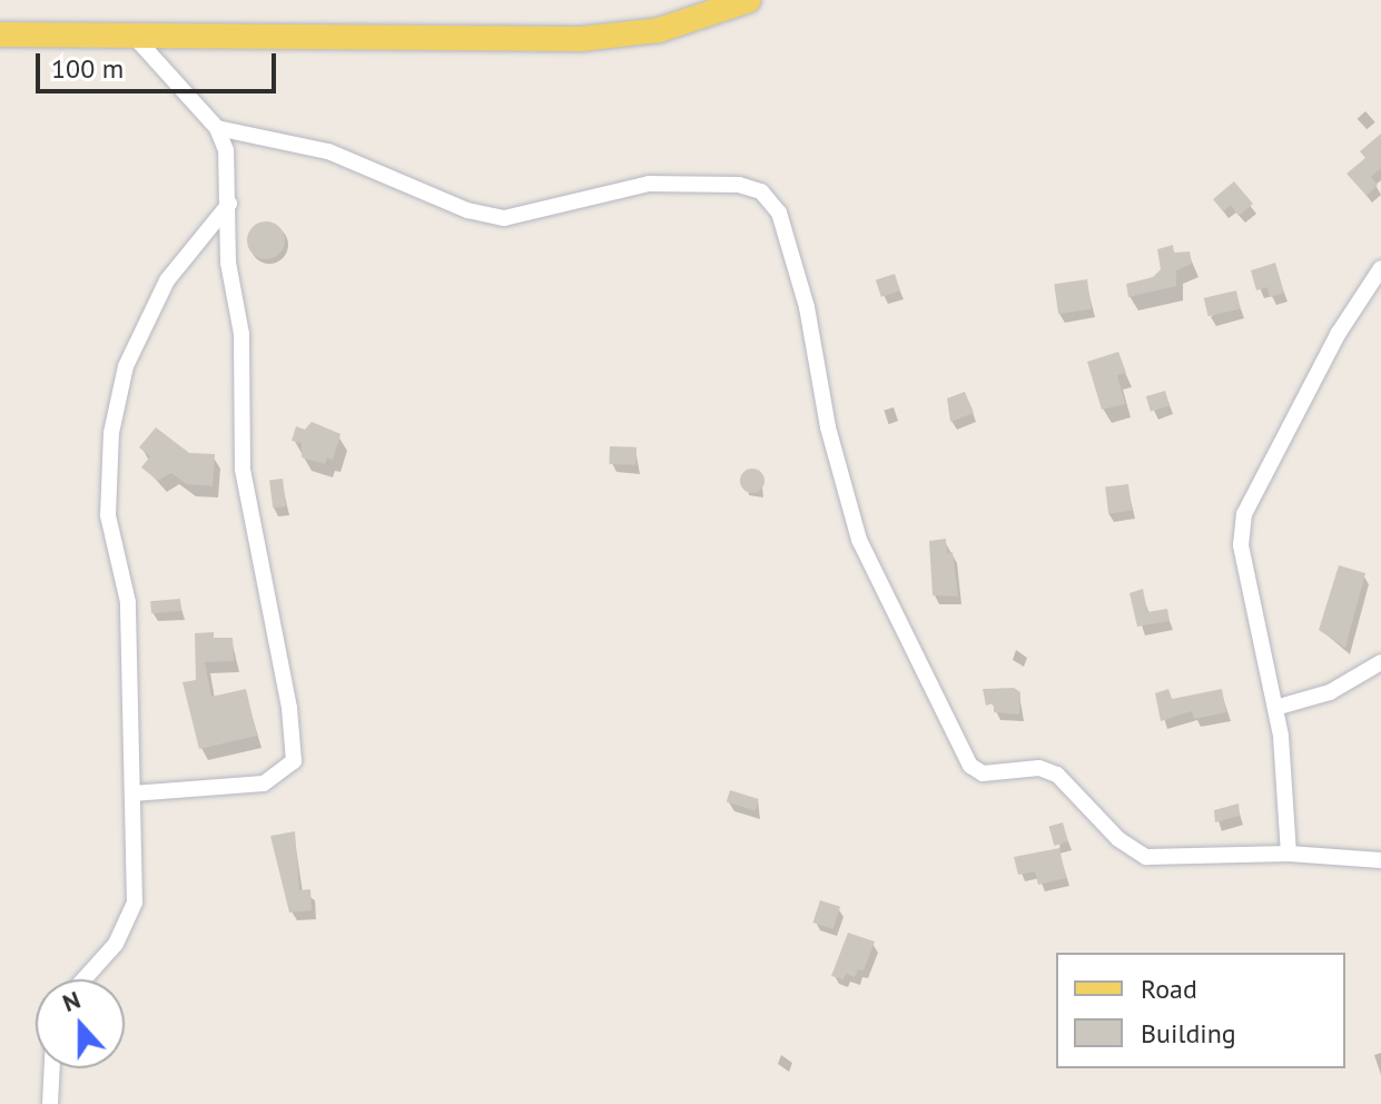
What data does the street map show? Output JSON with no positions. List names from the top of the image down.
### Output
{
  "legend": ["Road", "Building"],
  "scale_bar": "100 m",
  "north": "top"
}
